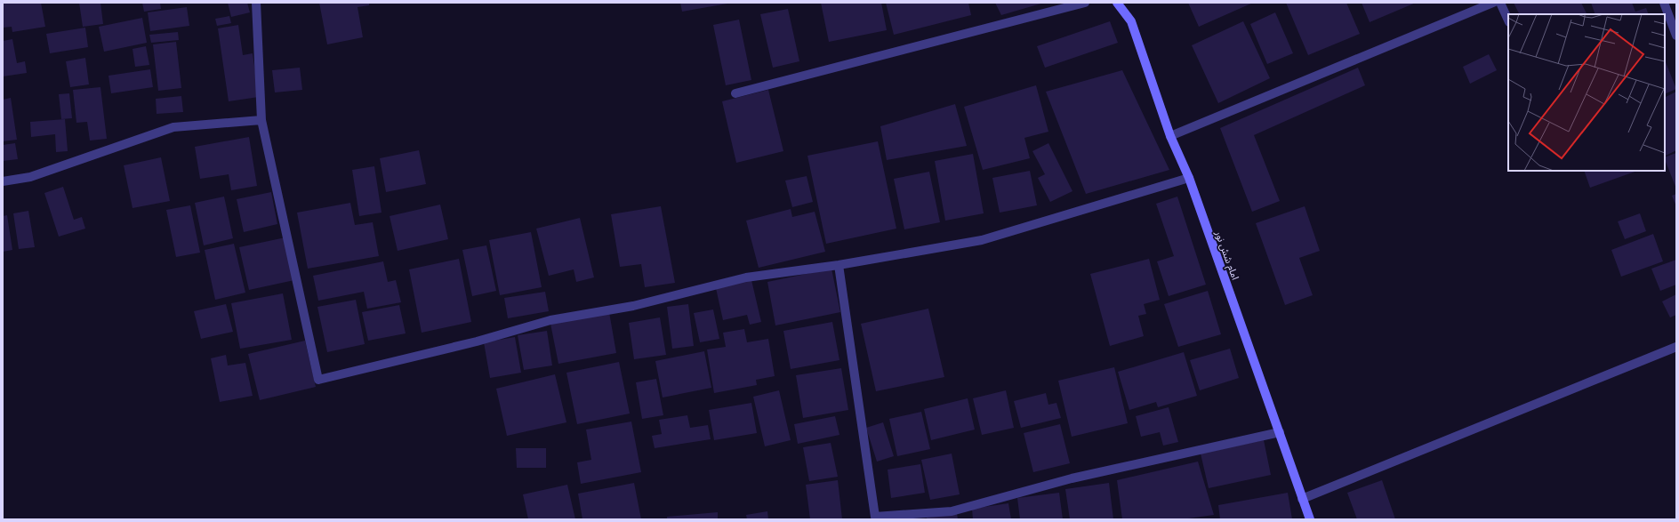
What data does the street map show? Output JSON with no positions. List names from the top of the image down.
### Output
{
  "streets": {
    "street": ["امام شش نور"]
  }
}
